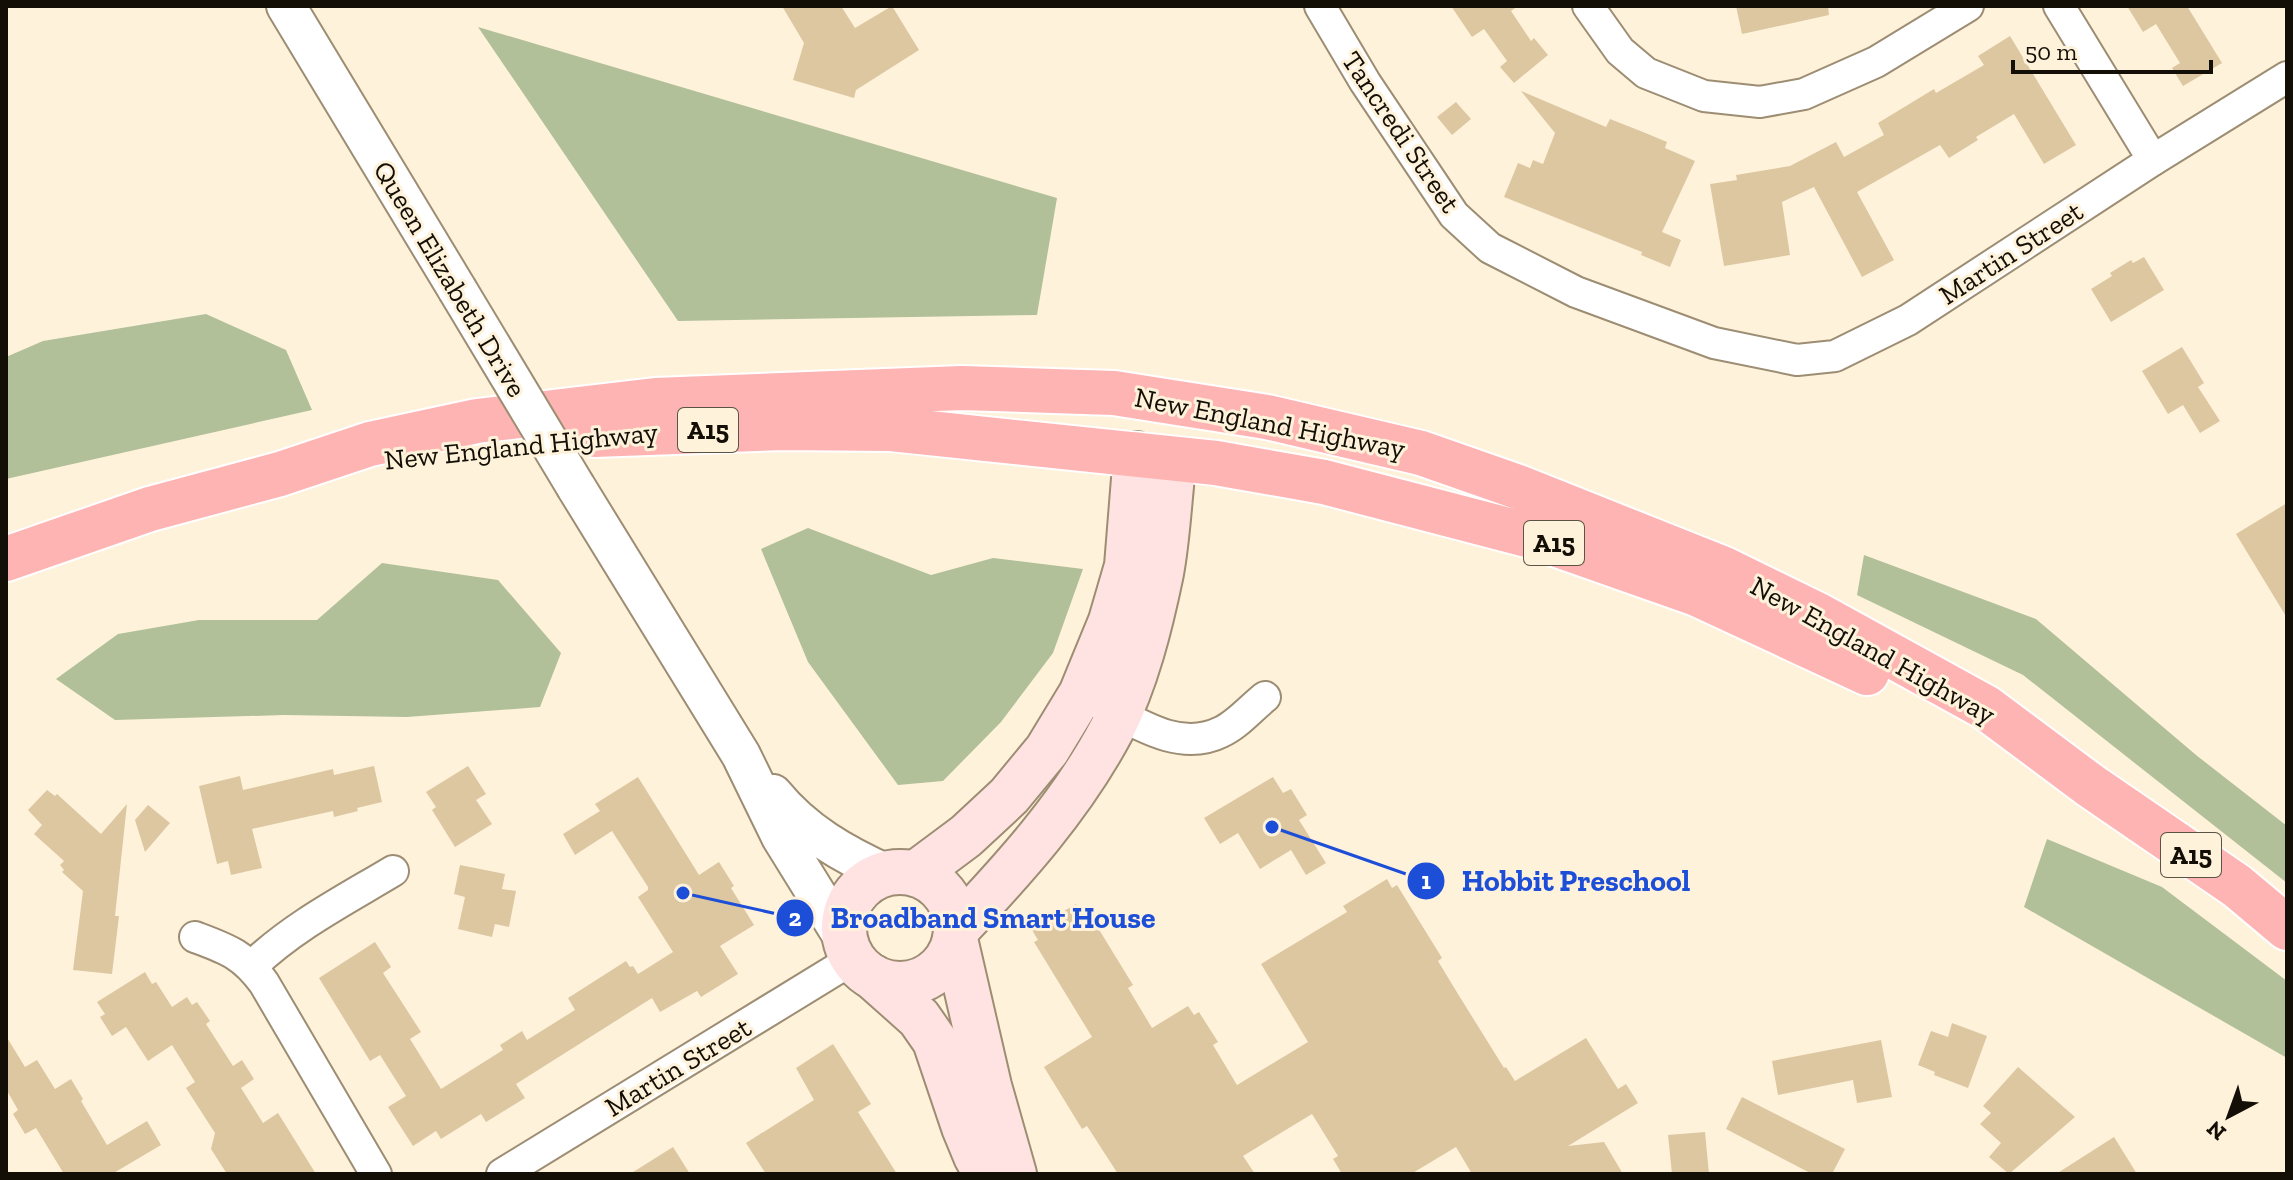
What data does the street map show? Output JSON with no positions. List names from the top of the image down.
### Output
{
  "streets": {
    "highway": ["New England Highway", "A15"],
    "main road": ["Queen Elizabeth Drive"],
    "street": ["Tancredi Street", "Martin Street"]
  },
  "crossings": [
    ["Tancredi Street", "Martin Street"],
    ["Martin Street", "Queen Elizabeth Drive"]
  ],
  "places": ["Hobbit Preschool", "Broadband Smart House"],
  "scale_bar": "50 m",
  "north": "bottom left"
}
